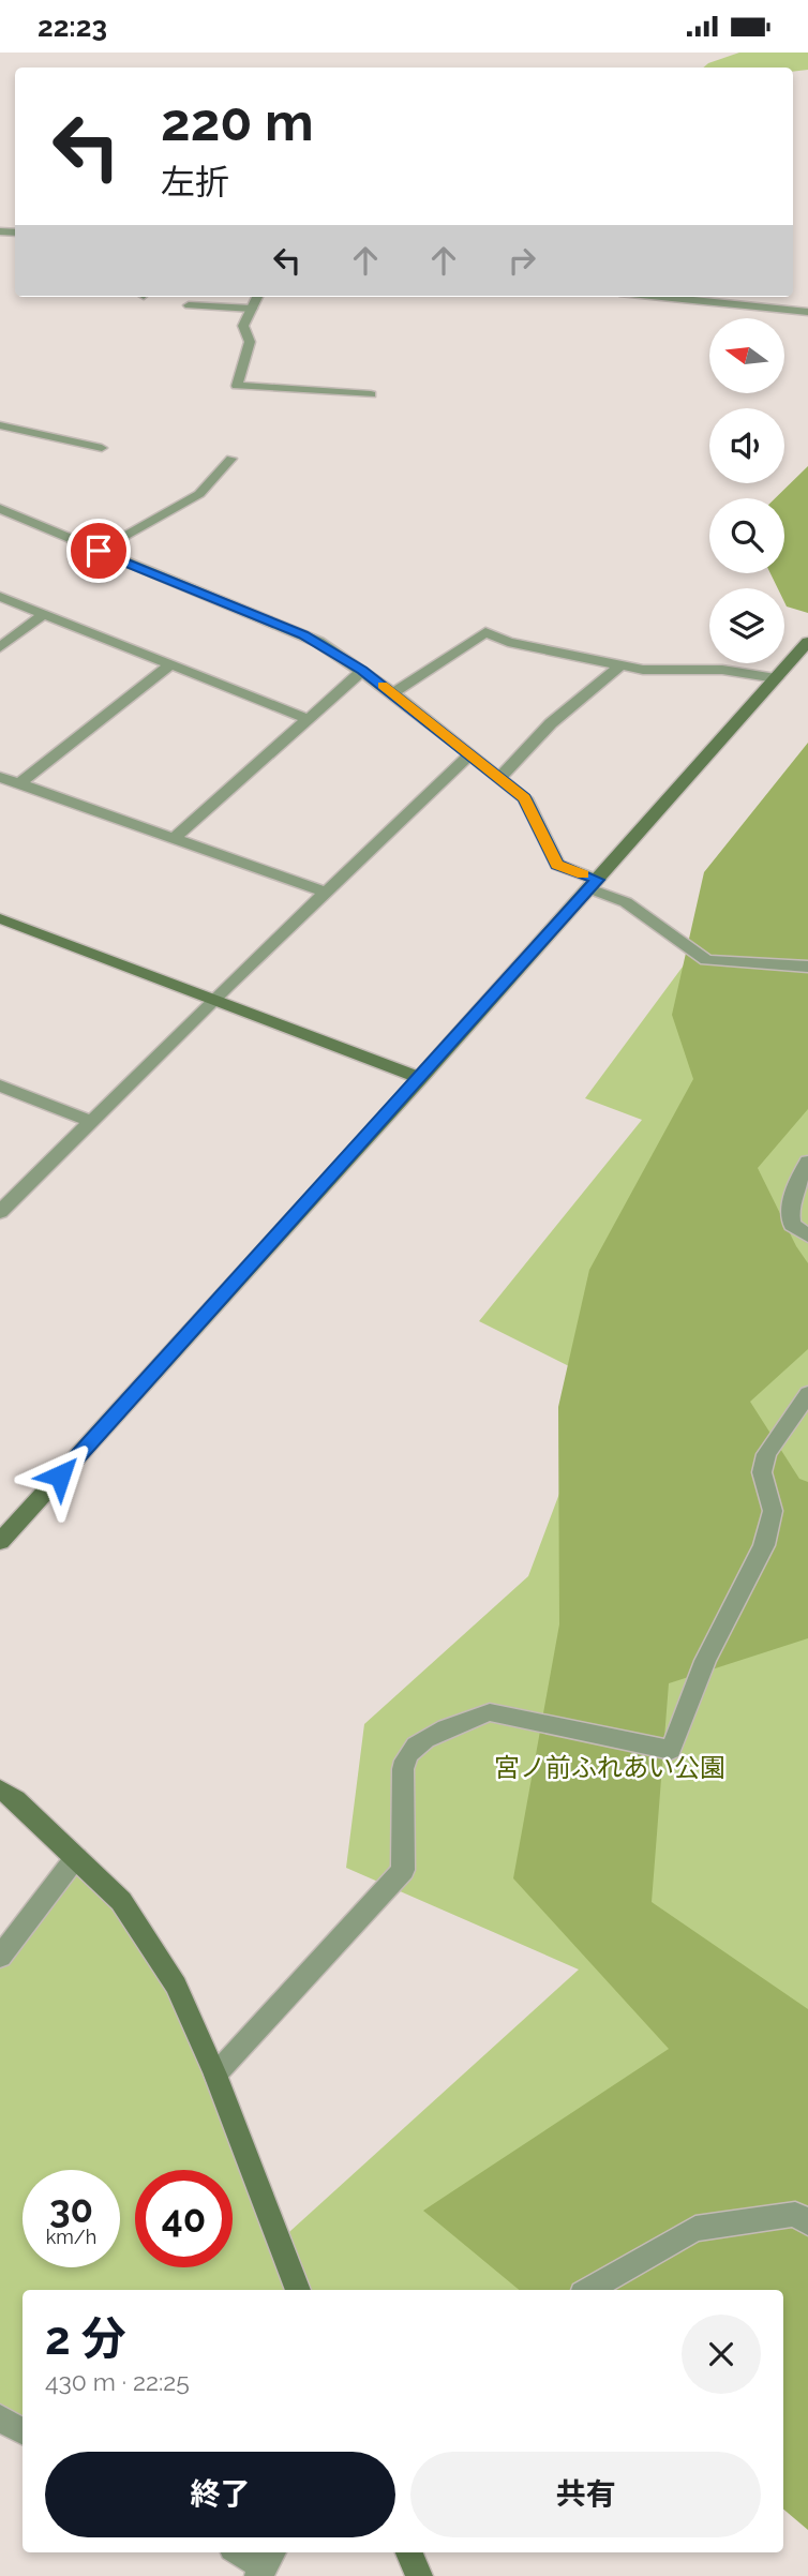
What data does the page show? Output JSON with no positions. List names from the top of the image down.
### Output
{
  "parks": ["宮ノ前ふれあい公園"],
  "north": "left",
  "page": {
    "status": "22:23",
    "turn": ["220 m", "左折"],
    "speed": "30 km/h",
    "limit": "40",
    "heading": ["2 分", "430 m · 22:25"],
    "buttons": ["終了", "共有"]
  }
}
